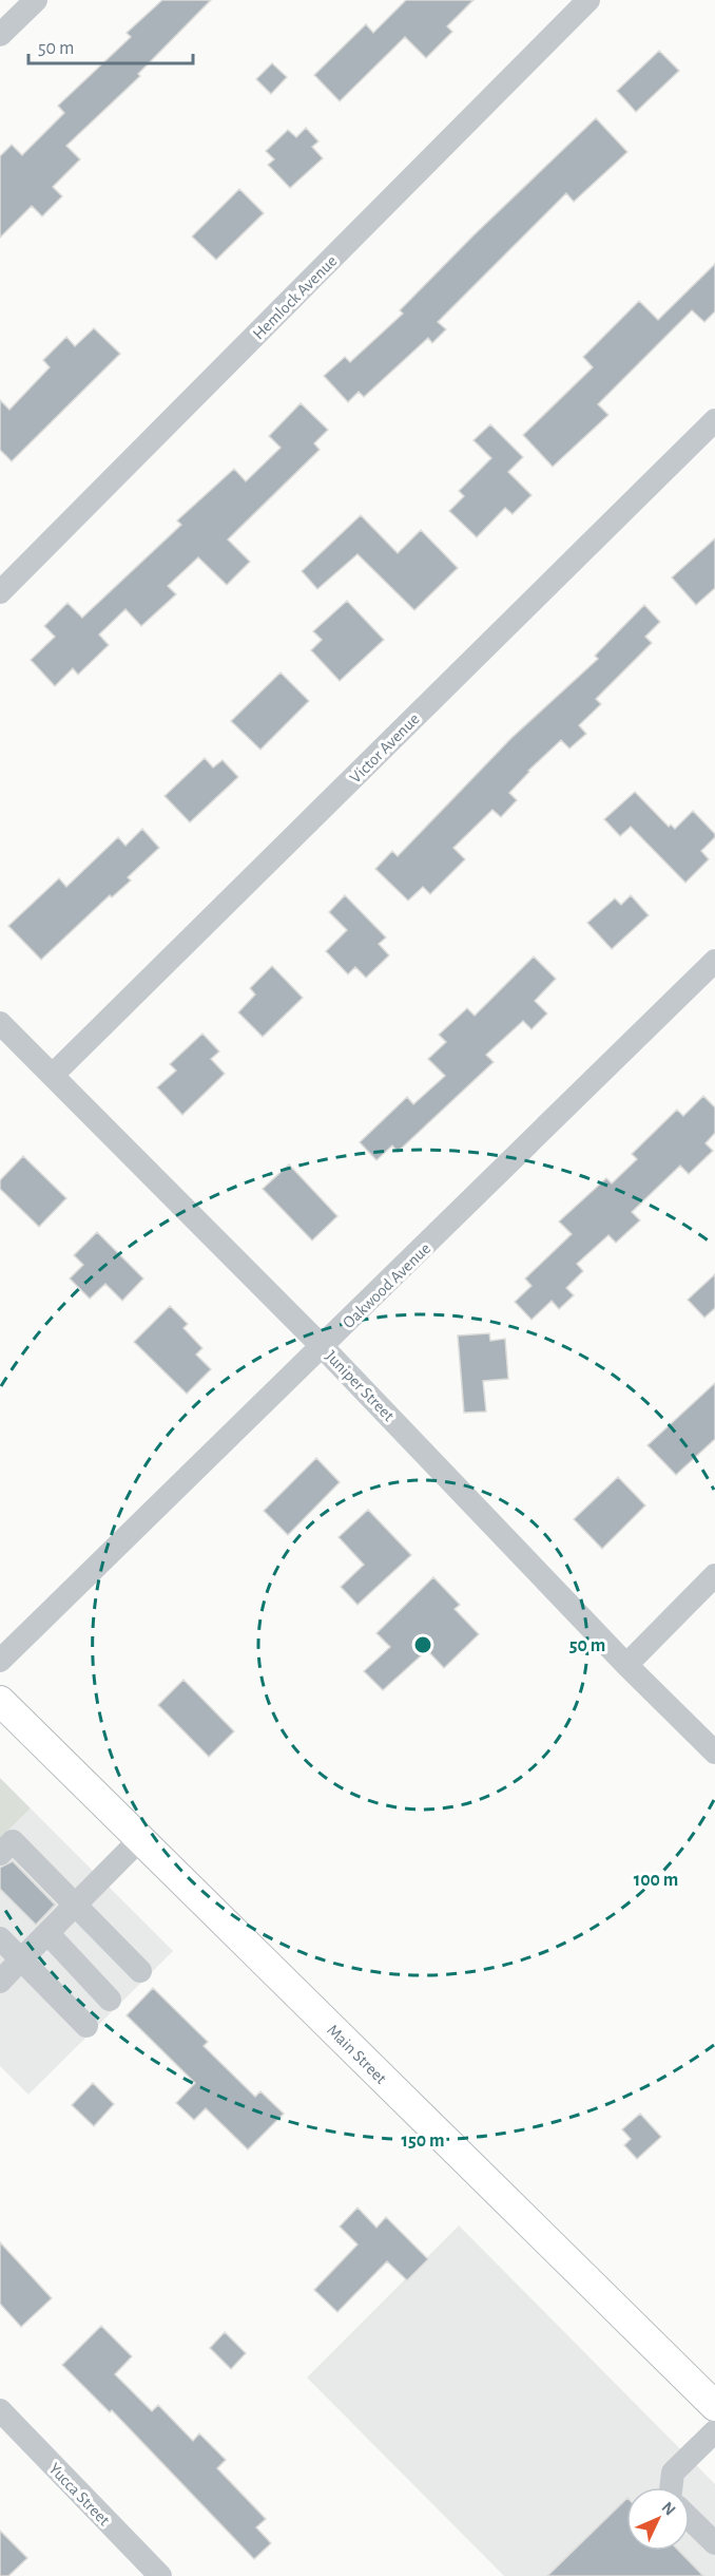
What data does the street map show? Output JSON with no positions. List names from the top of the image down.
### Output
{
  "streets": {
    "main road": ["Main Street"],
    "street": [
      "Hemlock Avenue",
      "Victor Avenue",
      "Oakwood Avenue",
      "Juniper Street",
      "Yucca Street"
    ]
  },
  "crossings": [
    ["Victor Avenue", "Juniper Street"],
    ["Oakwood Avenue", "Juniper Street"]
  ],
  "scale_bar": "50 m",
  "north": "top right",
  "rings": ["50 m", "100 m", "150 m"]
}
